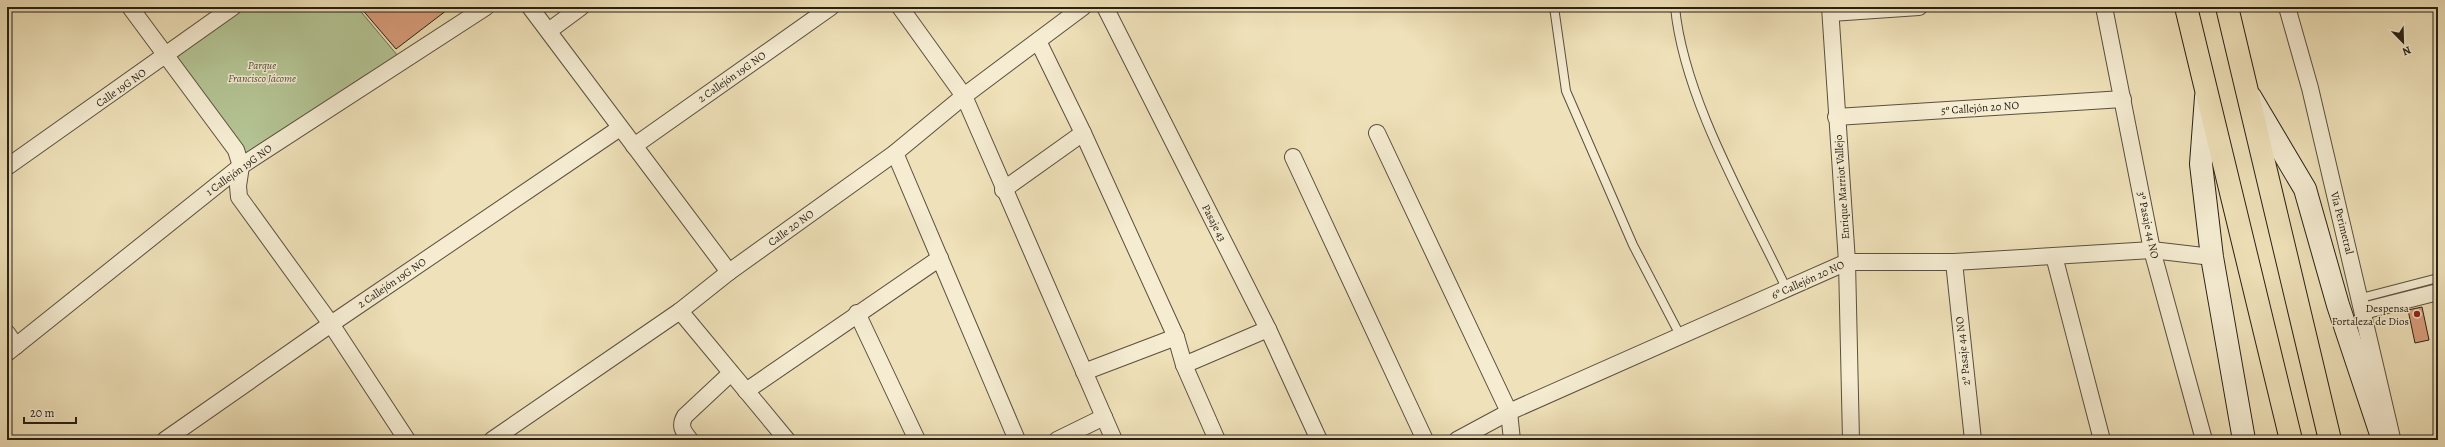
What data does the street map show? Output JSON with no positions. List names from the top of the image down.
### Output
{
  "streets": {
    "street": [
      "2 Callejón 19G NO",
      "Calle 19G NO",
      "5º Callejón 20 NO",
      "1 Callejón 19G NO",
      "Enrique Marriot Vallejo",
      "Pasaje 43",
      "Vía Perimetral",
      "3º Pasaje 44 NO",
      "Calle 20 NO",
      "6º Callejón 20 NO",
      "2º Pasaje 44 NO"
    ]
  },
  "crossings": [
    ["5º Callejón 20 NO", "Enrique Marriot Vallejo"],
    ["5º Callejón 20 NO", "3º Pasaje 44 NO"],
    ["Enrique Marriot Vallejo", "6º Callejón 20 NO"],
    ["3º Pasaje 44 NO", "6º Callejón 20 NO"],
    ["6º Callejón 20 NO", "2º Pasaje 44 NO"]
  ],
  "parks": ["Parque Francisco Jácome"],
  "places": ["Despensa Fortaleza de Dios"],
  "scale_bar": "20 m",
  "north": "bottom right"
}
